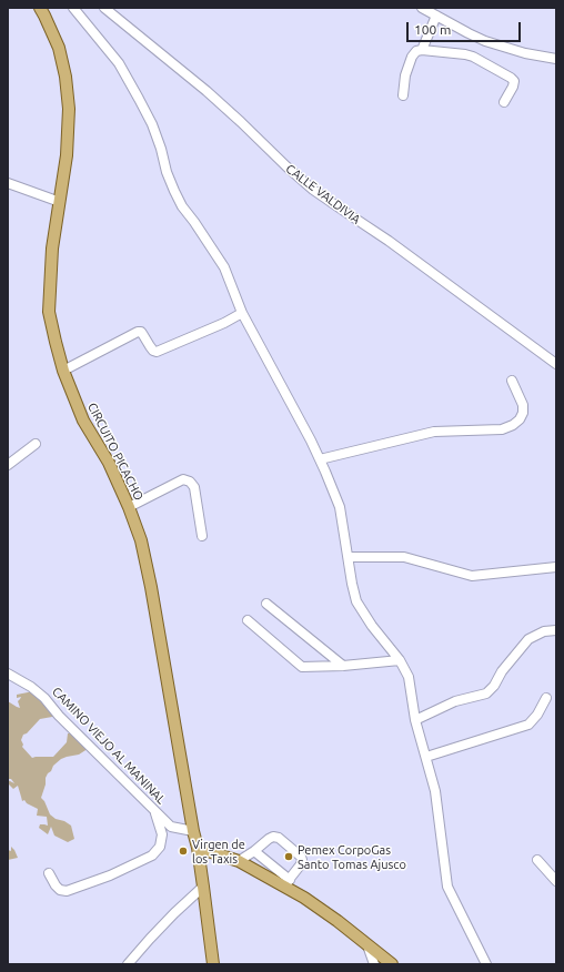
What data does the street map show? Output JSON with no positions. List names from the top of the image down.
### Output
{
  "streets": {
    "main road": ["CIRCUITO PICACHO"],
    "street": ["CALLE VALDIVIA", "CAMINO VIEJO AL MANINAL"]
  },
  "crossings": [
    ["CIRCUITO PICACHO", "CAMINO VIEJO AL MANINAL"]
  ],
  "places": ["Virgen de los Taxis", "Pemex CorpoGas Santo Tomas Ajusco"],
  "scale_bar": "100 m"
}
